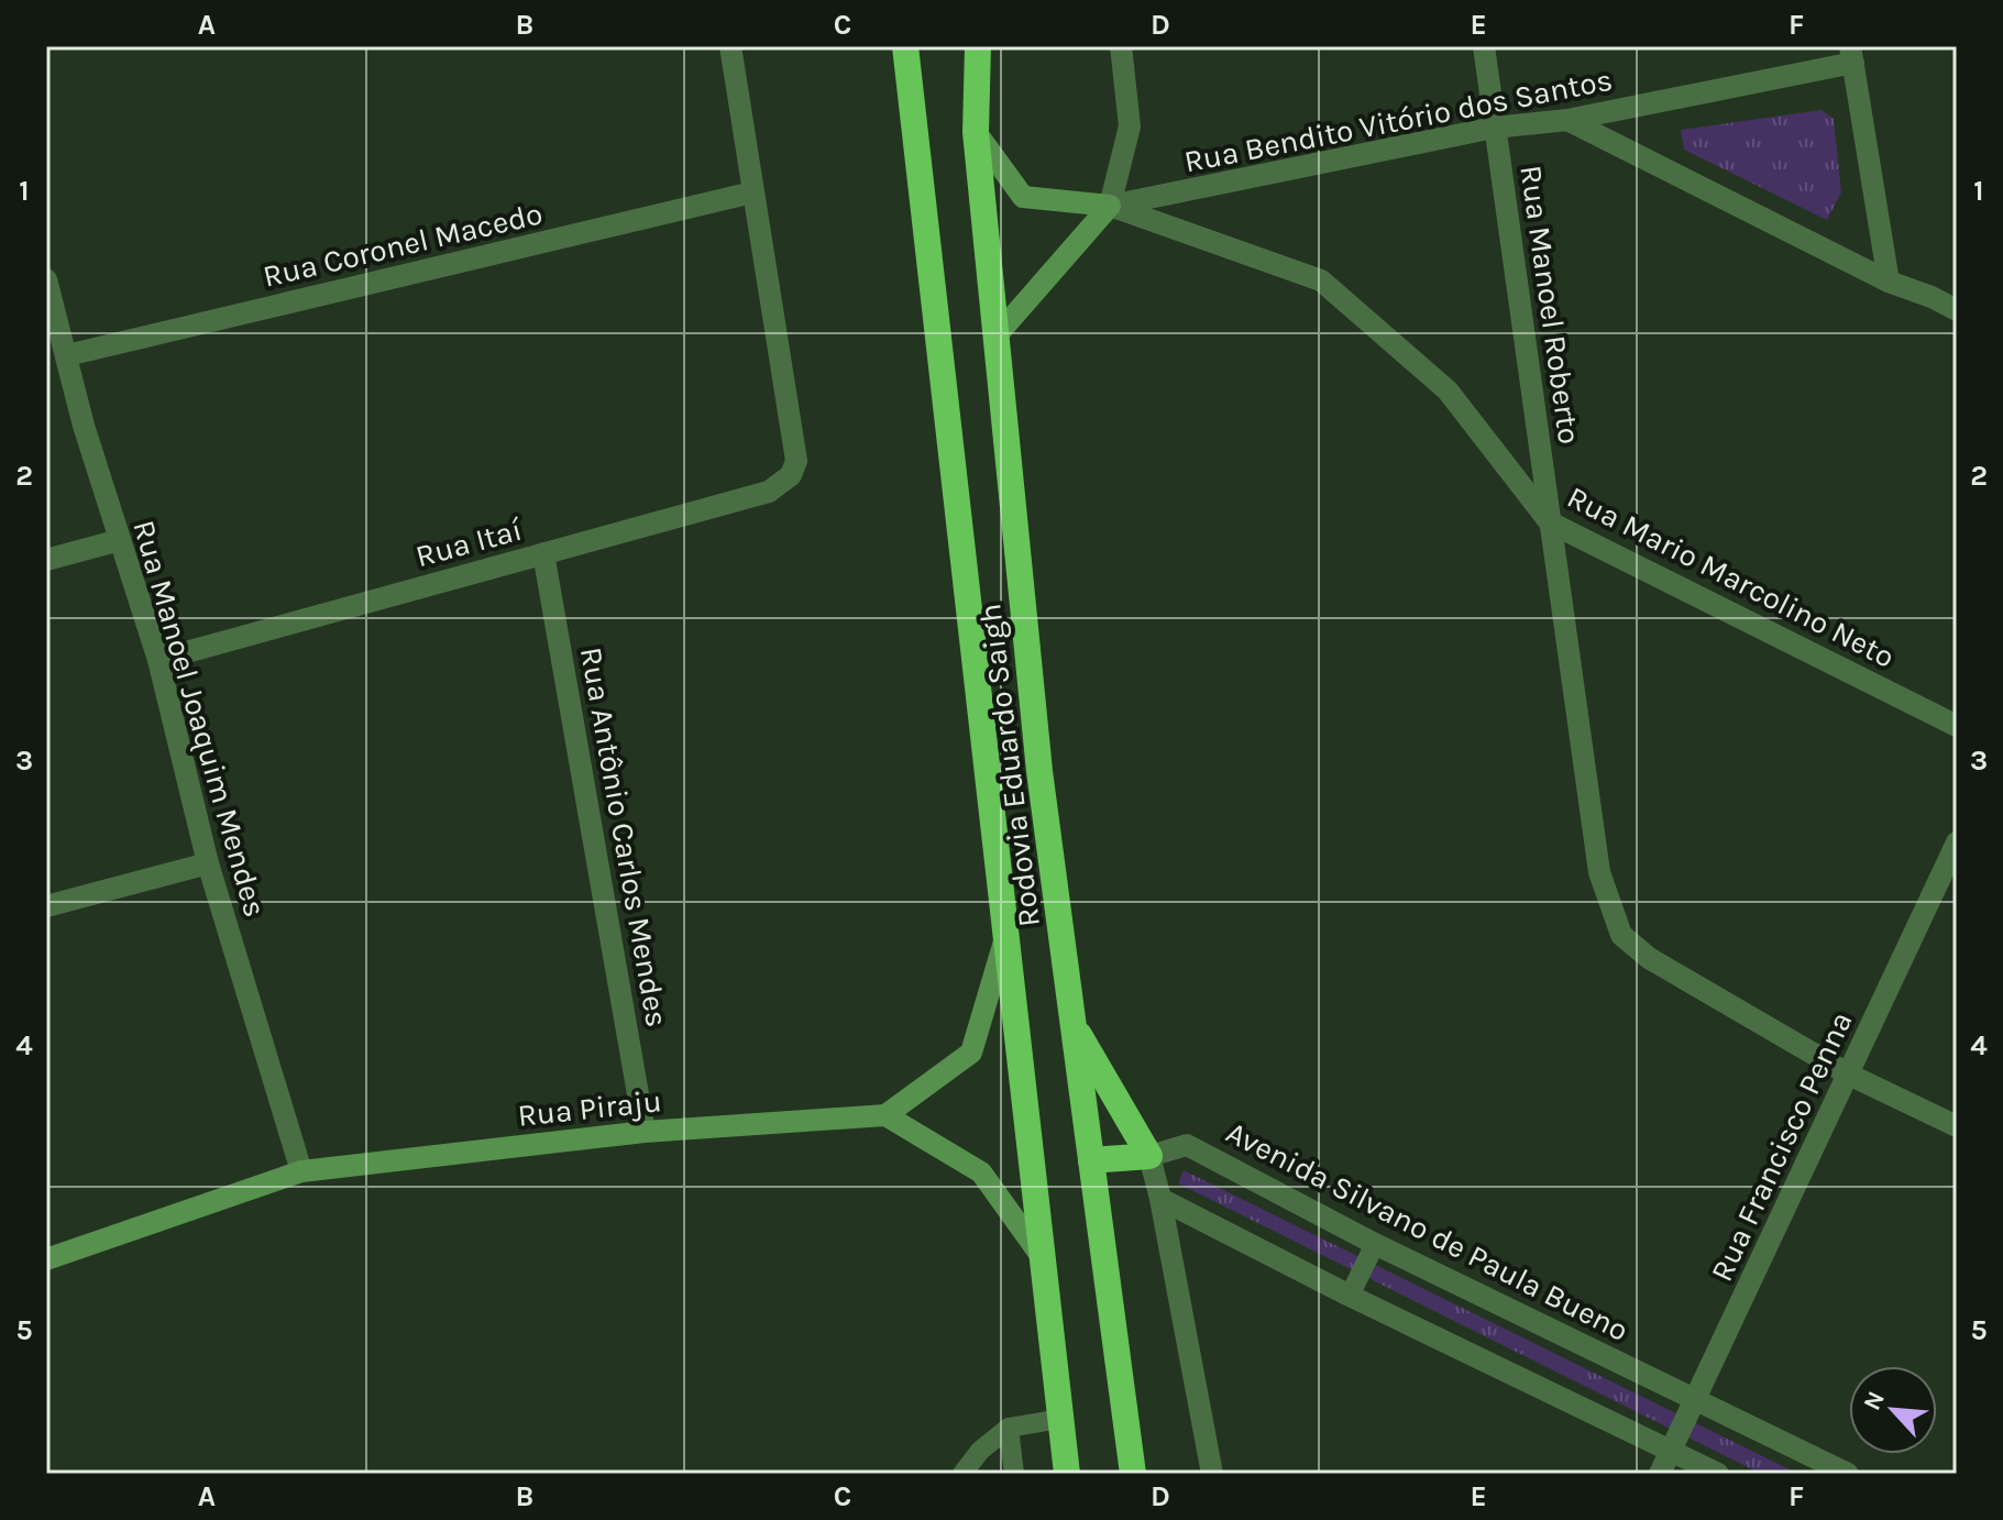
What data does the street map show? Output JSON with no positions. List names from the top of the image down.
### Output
{
  "streets": {
    "highway": ["Rodovia Eduardo Saigh"],
    "main road": ["Rua Piraju"],
    "street": [
      "Rua Bendito Vitório dos Santos",
      "Rua Coronel Macedo",
      "Rua Manoel Roberto",
      "Rua Itaí",
      "Rua Mario Marcolino Neto",
      "Rua Manoel Joaquim Mendes",
      "Rua Antônio Carlos Mendes",
      "Rua Francisco Penna",
      "Avenida Silvano de Paula Bueno"
    ]
  },
  "crossings": [
    ["Rua Bendito Vitório dos Santos", "Rua Manoel Roberto"],
    ["Rua Bendito Vitório dos Santos", "Rua Mario Marcolino Neto"],
    ["Rua Coronel Macedo", "Rua Itaí"],
    ["Rua Coronel Macedo", "Rua Manoel Joaquim Mendes"],
    ["Rua Manoel Roberto", "Rua Mario Marcolino Neto"],
    ["Rua Manoel Roberto", "Rua Francisco Penna"],
    ["Rua Itaí", "Rua Manoel Joaquim Mendes"],
    ["Rua Itaí", "Rua Antônio Carlos Mendes"],
    ["Rua Manoel Joaquim Mendes", "Rua Piraju"],
    ["Rua Antônio Carlos Mendes", "Rua Piraju"],
    ["Rua Francisco Penna", "Avenida Silvano de Paula Bueno"]
  ],
  "north": "top left",
  "grid": {
    "columns": [
      "A",
      "B",
      "C",
      "D",
      "E",
      "F"
    ],
    "rows": [
      "1",
      "2",
      "3",
      "4",
      "5"
    ]
  }
}
